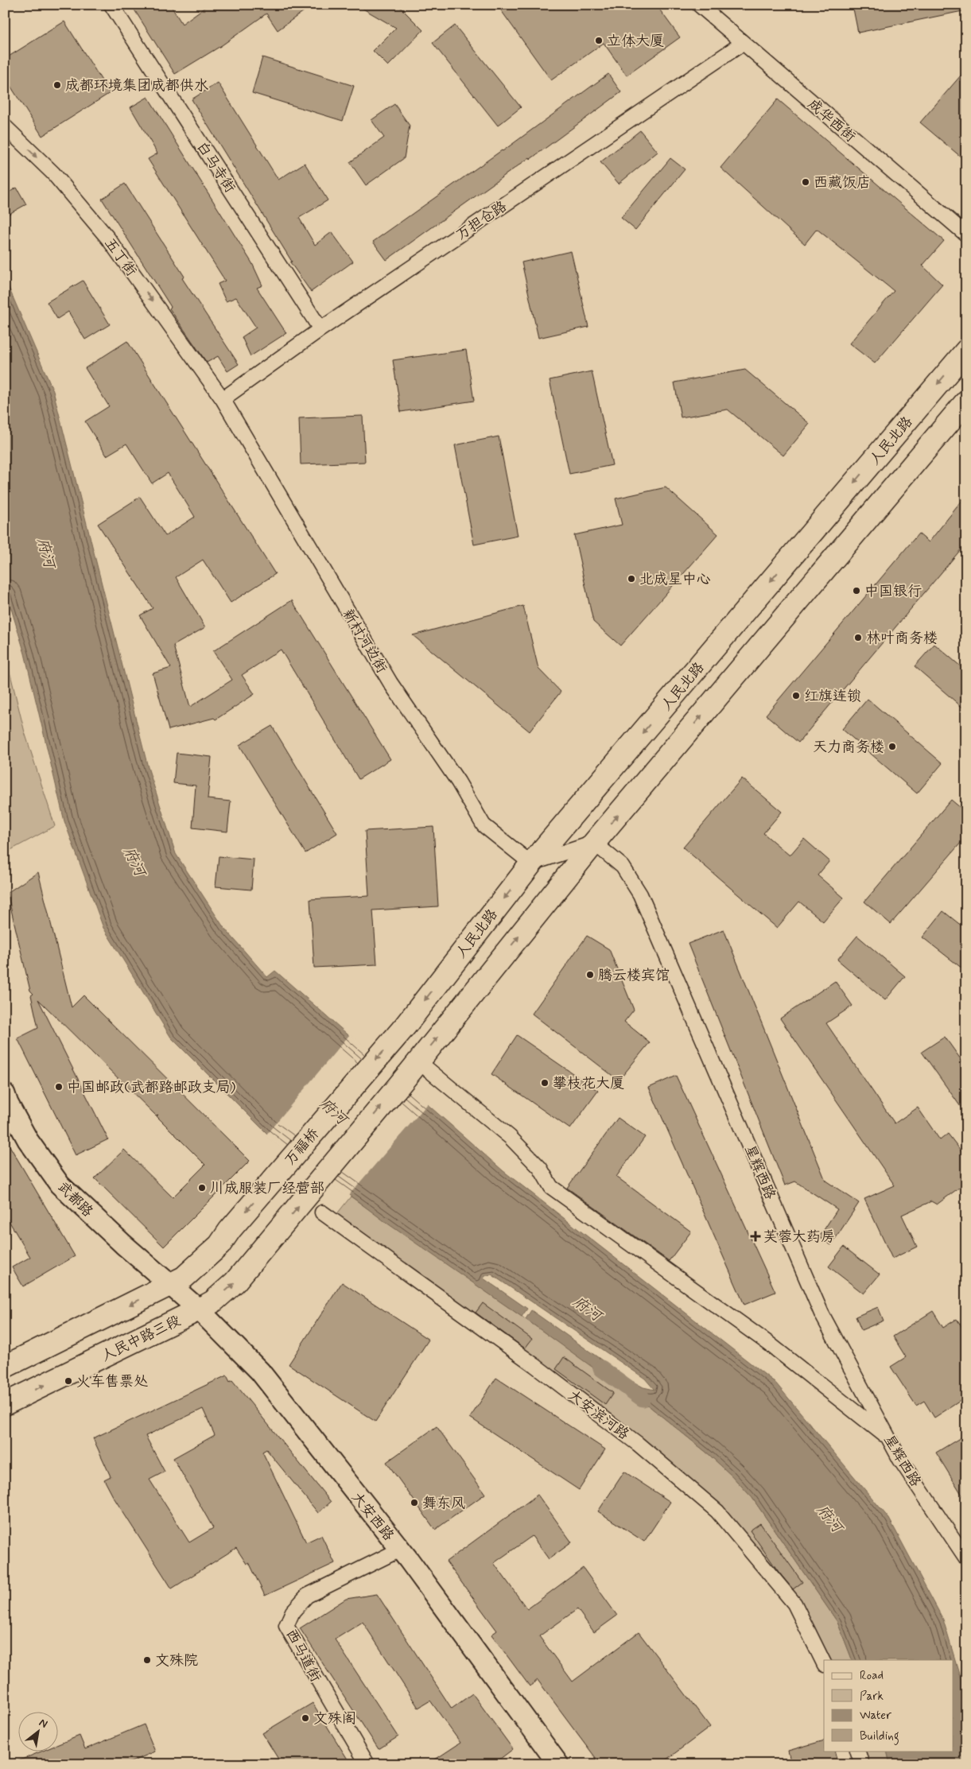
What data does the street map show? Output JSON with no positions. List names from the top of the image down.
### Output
{
  "streets": {
    "main road": ["人民北路", "万福桥", "人民中路三段"],
    "street": [
      "成华西街",
      "白马寺街",
      "万担仓路",
      "五丁街",
      "新村河边街",
      "星辉西路",
      "武都路",
      "大安滨河路",
      "大安西路",
      "西马道街"
    ]
  },
  "crossings": [
    ["成华西街", "万担仓路"],
    ["白马寺街", "万担仓路"],
    ["万担仓路", "五丁街"],
    ["万担仓路", "新村河边街"],
    ["五丁街", "新村河边街"],
    ["人民北路", "新村河边街"],
    ["人民北路", "万福桥"],
    ["万福桥", "武都路"],
    ["万福桥", "大安西路"],
    ["武都路", "大安西路"],
    ["人民中路三段", "大安西路"],
    ["大安西路", "西马道街"]
  ],
  "one_way": ["五丁街", "万福桥"],
  "water": ["府河"],
  "places": {
    "other": [
      "立体大厦",
      "成都环境集团成都供水",
      "西藏饭店",
      "北成星中心",
      "中国银行",
      "林叶商务楼",
      "红旗连锁",
      "天力商务楼",
      "腾云楼宾馆",
      "攀枝花大厦",
      "中国邮政(武都路邮政支局)",
      "川成服装厂经营部",
      "火车售票处",
      "舞东风",
      "文殊院",
      "文殊阁"
    ],
    "health": ["芙蓉大药房"]
  },
  "legend": [
    "Road",
    "Park",
    "Water",
    "Building"
  ],
  "north": "top right"
}
